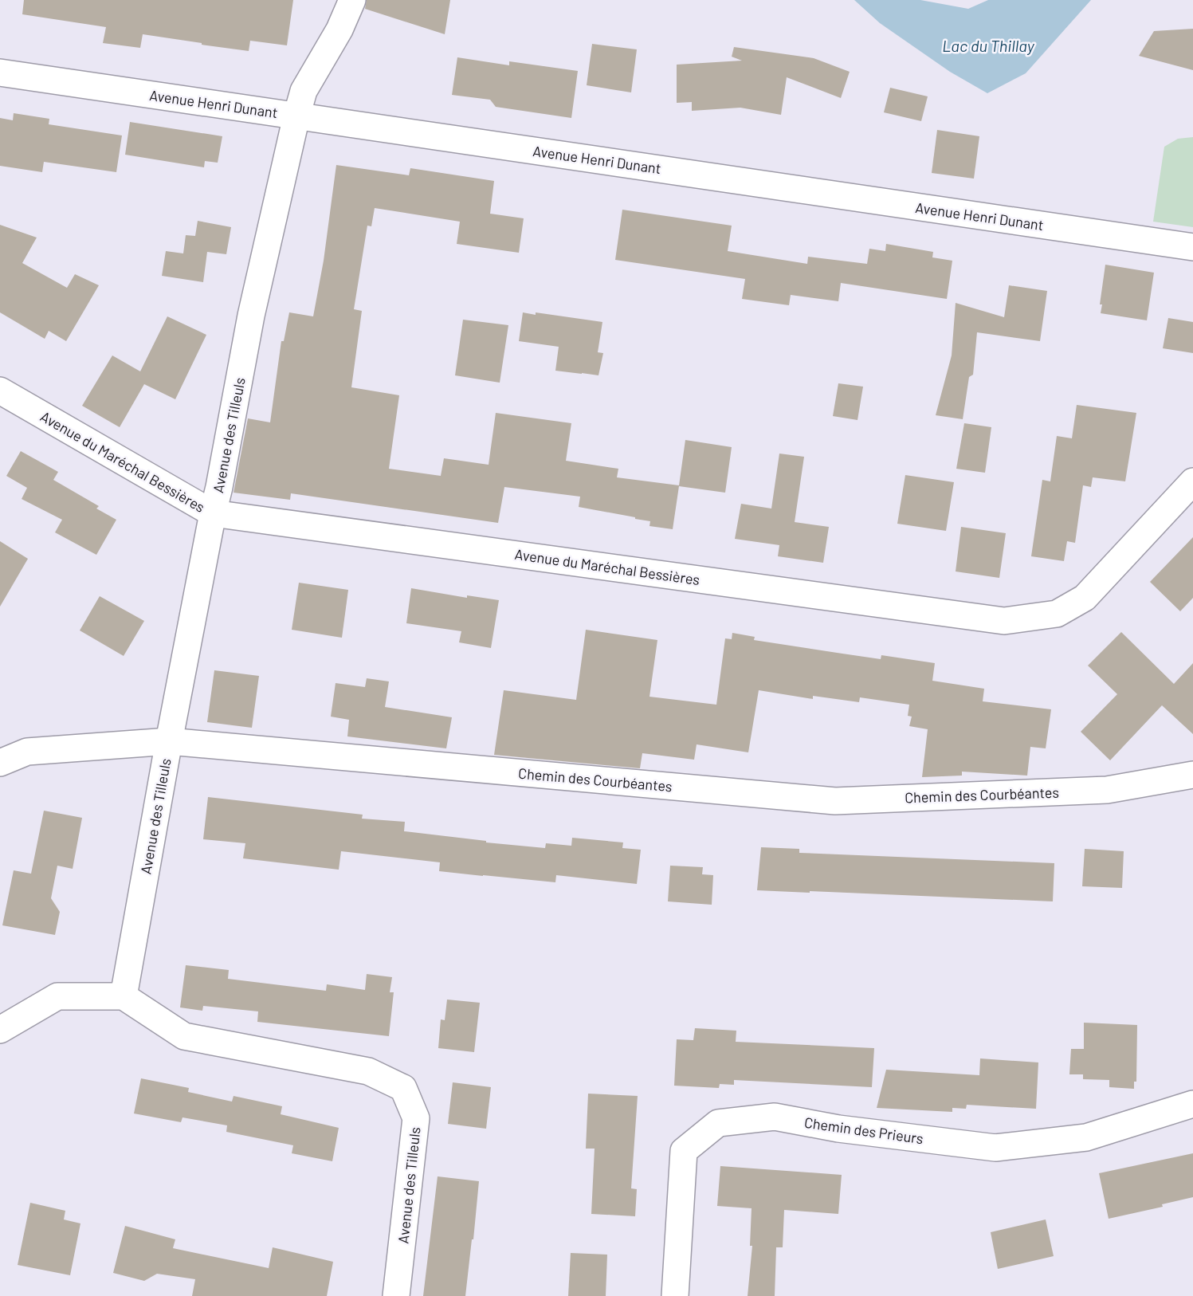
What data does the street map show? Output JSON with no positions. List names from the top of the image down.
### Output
{
  "streets": {
    "street": [
      "Avenue Henri Dunant",
      "Avenue des Tilleuls",
      "Avenue du Maréchal Bessières",
      "Chemin des Courbéantes",
      "Chemin des Prieurs"
    ]
  },
  "crossings": [
    ["Avenue Henri Dunant", "Avenue des Tilleuls"],
    ["Avenue des Tilleuls", "Avenue du Maréchal Bessières"],
    ["Avenue des Tilleuls", "Chemin des Courbéantes"]
  ],
  "water": ["Lac du Thillay"]
}
